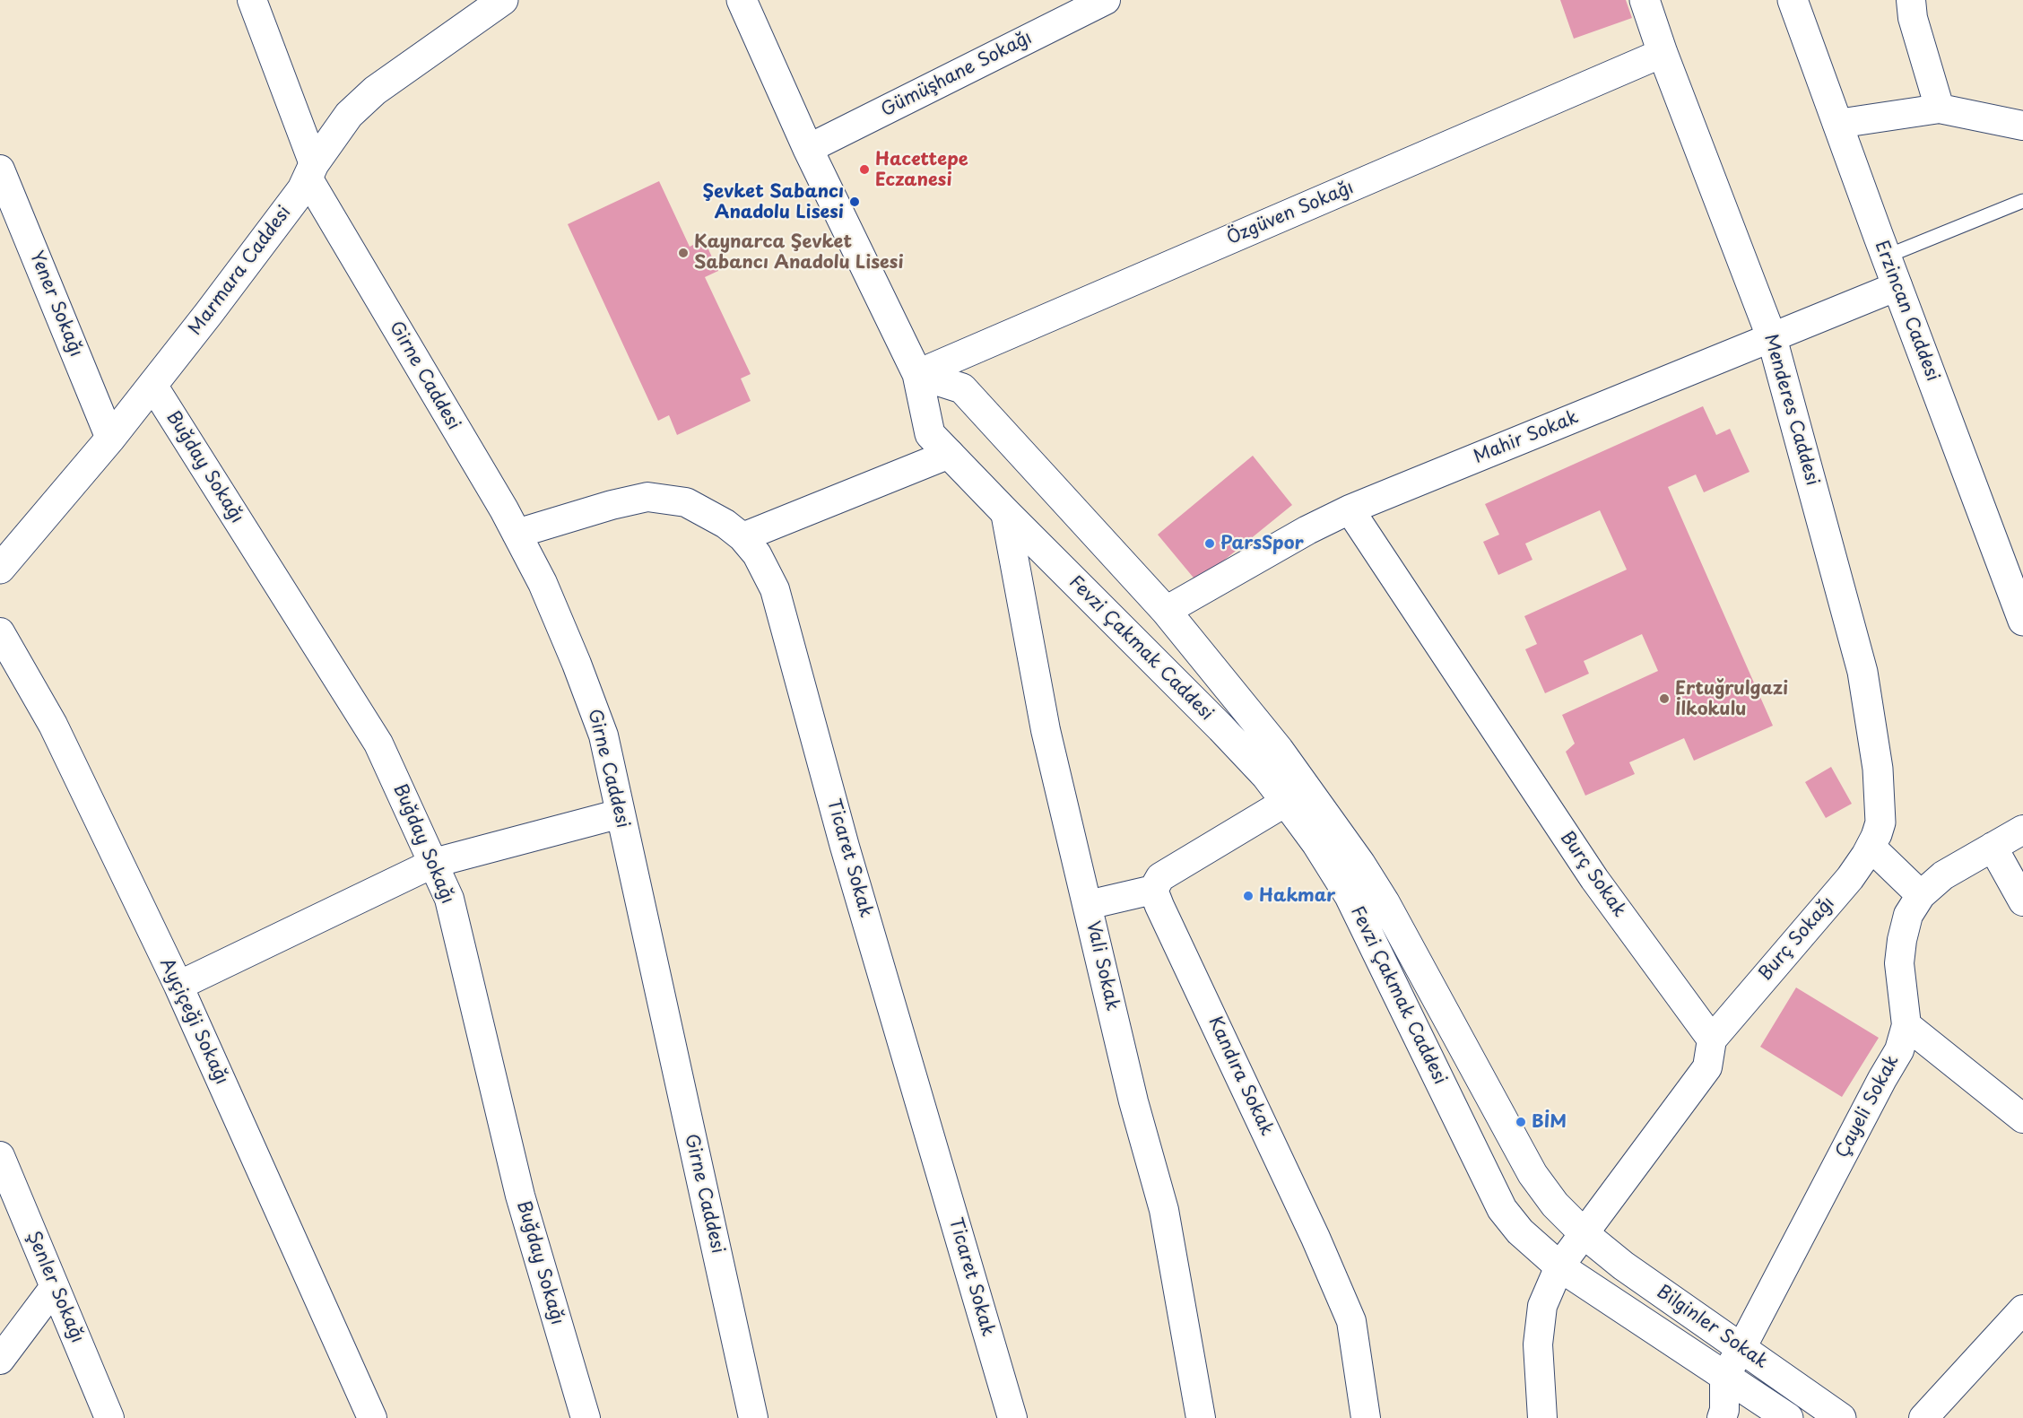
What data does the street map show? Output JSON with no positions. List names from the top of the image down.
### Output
{
  "streets": {
    "street": [
      "Gümüşhane Sokağı",
      "Özgüven Sokağı",
      "Marmara Caddesi",
      "Yener Sokağı",
      "Erzincan Caddesi",
      "Girne Caddesi",
      "Menderes Caddesi",
      "Mahir Sokak",
      "Buğday Sokağı",
      "Fevzi Çakmak Caddesi",
      "Ticaret Sokak",
      "Burç Sokak",
      "Burç Sokağı",
      "Vali Sokak",
      "Ayçiçeği Sokağı",
      "Kandıra Sokak",
      "Çayeli Sokak",
      "Şenler Sokağı",
      "Bilginler Sokak"
    ]
  },
  "crossings": [
    ["Gümüşhane Sokağı", "Fevzi Çakmak Caddesi"],
    ["Özgüven Sokağı", "Menderes Caddesi"],
    ["Özgüven Sokağı", "Fevzi Çakmak Caddesi"],
    ["Marmara Caddesi", "Yener Sokağı"],
    ["Marmara Caddesi", "Girne Caddesi"],
    ["Marmara Caddesi", "Buğday Sokağı"],
    ["Erzincan Caddesi", "Mahir Sokak"],
    ["Girne Caddesi", "Ticaret Sokak"],
    ["Menderes Caddesi", "Mahir Sokak"],
    ["Menderes Caddesi", "Burç Sokağı"],
    ["Mahir Sokak", "Fevzi Çakmak Caddesi"],
    ["Mahir Sokak", "Burç Sokak"],
    ["Fevzi Çakmak Caddesi", "Vali Sokak"],
    ["Fevzi Çakmak Caddesi", "Bilginler Sokak"],
    ["Burç Sokak", "Burç Sokağı"],
    ["Çayeli Sokak", "Bilginler Sokak"]
  ],
  "places": [
    "Hacettepe Eczanesi",
    "Şevket Sabancı Anadolu Lisesi",
    "Kaynarca Şevket Sabancı Anadolu Lisesi",
    "ParsSpor",
    "Ertuğrulgazi İlkokulu",
    "Hakmar",
    "BİM"
  ]
}
